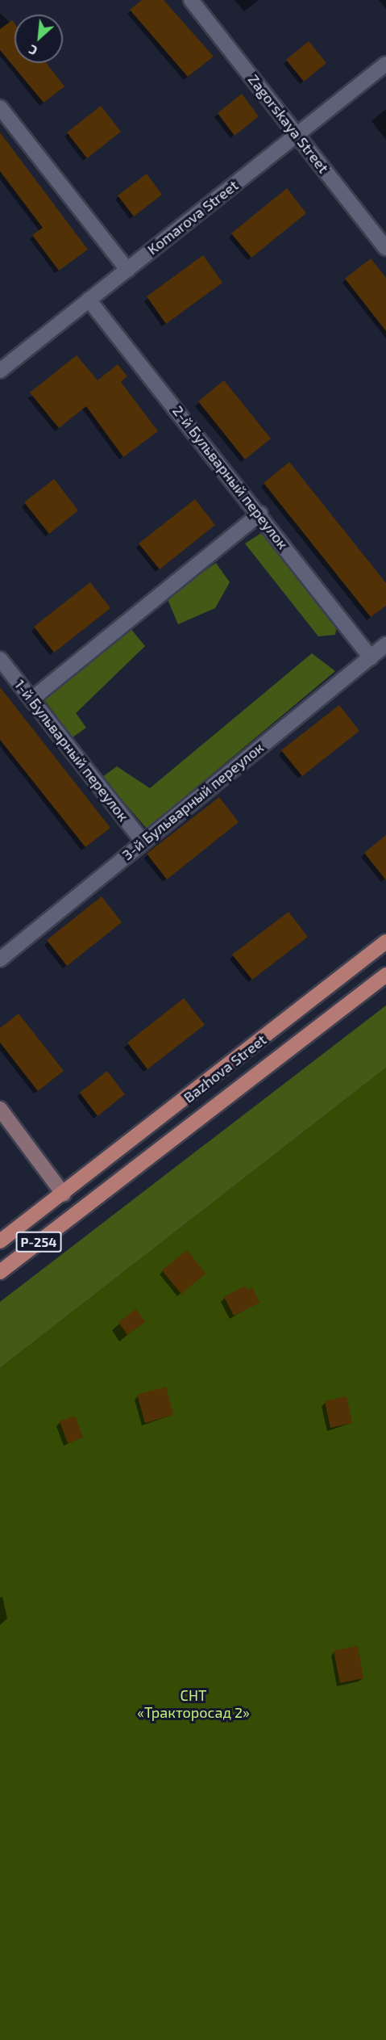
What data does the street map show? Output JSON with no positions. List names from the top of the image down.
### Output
{
  "streets": {
    "main road": ["Bazhova Street", "Р-254"],
    "street": [
      "Zagorskaya Street",
      "Komarova Street",
      "2-й Бульварный переулок",
      "1-й Бульварный переулок",
      "3-й Бульварный переулок"
    ]
  },
  "crossings": [
    ["Zagorskaya Street", "Komarova Street"],
    ["Komarova Street", "2-й Бульварный переулок"],
    ["2-й Бульварный переулок", "3-й Бульварный переулок"],
    ["1-й Бульварный переулок", "3-й Бульварный переулок"],
    ["Bazhova Street", "Р-254"]
  ],
  "parks": ["СНТ «Тракторосад 2»"],
  "north": "bottom left"
}
